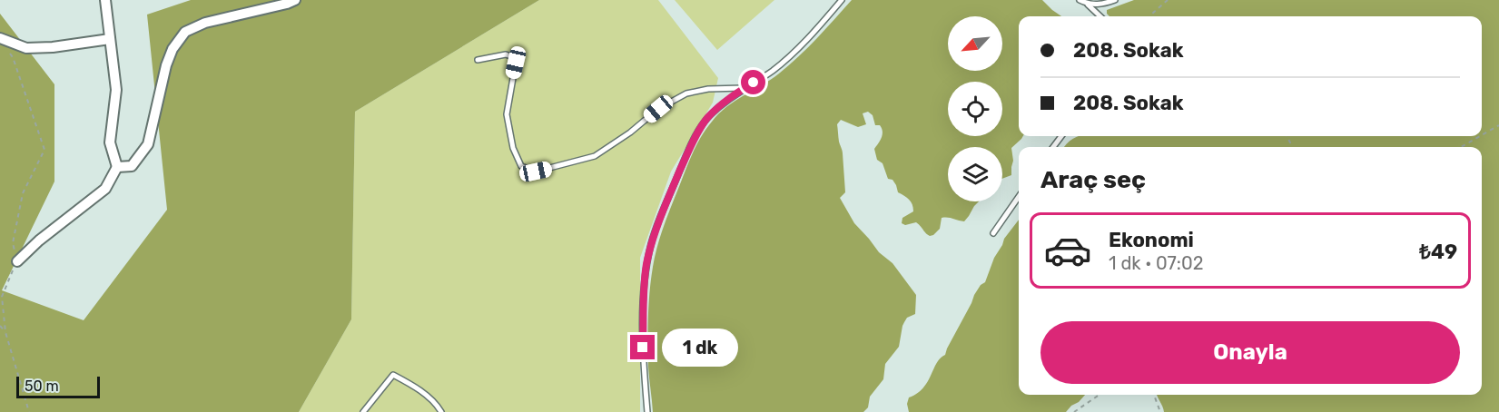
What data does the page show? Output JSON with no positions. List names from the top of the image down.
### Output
{
  "scale_bar": "50 m",
  "north": "bottom left",
  "page": {
    "banner": ["208. Sokak", "208. Sokak"],
    "heading": "Araç seç",
    "list": [
      {
        "name": "Ekonomi",
        "note": "1 dk · 07:02",
        "value": "₺49"
      }
    ],
    "buttons": "Onayla",
    "bubble": "1 dk",
    "scale": "50 m"
  }
}
